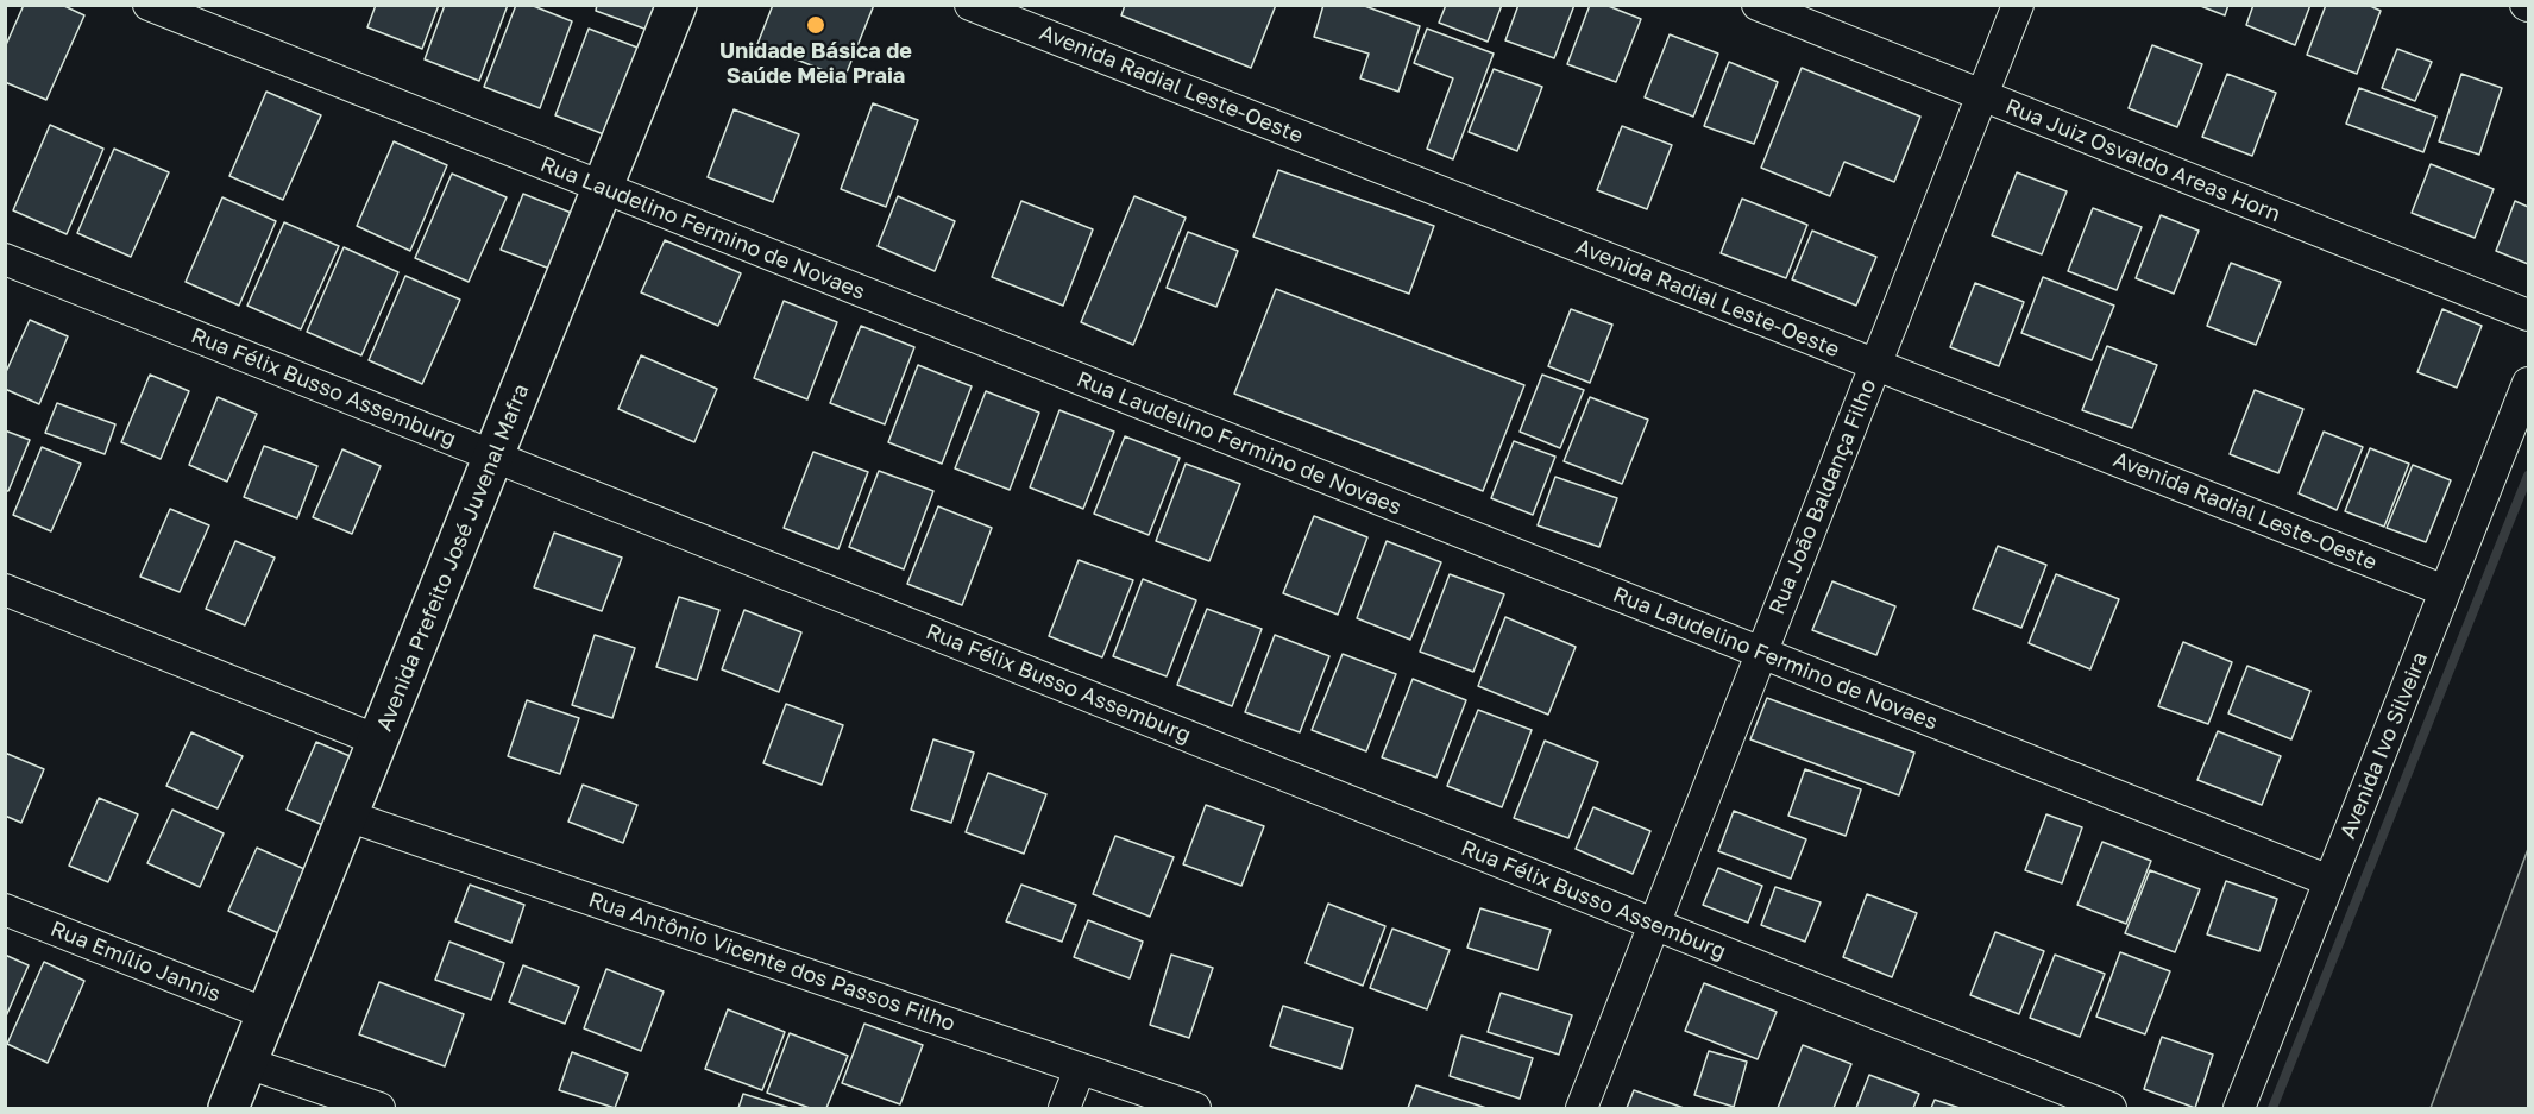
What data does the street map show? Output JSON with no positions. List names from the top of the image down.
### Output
{
  "streets": {
    "main road": ["Avenida Prefeito José Juvenal Mafra"],
    "street": [
      "Avenida Radial Leste-Oeste",
      "Rua Juiz Osvaldo Areas Horn",
      "Rua Laudelino Fermino de Novaes",
      "Rua Félix Busso Assemburg",
      "Rua João Baldança Filho",
      "Avenida Ivo Silveira",
      "Rua Emílio Jannis",
      "Rua Antônio Vicente dos Passos Filho"
    ]
  },
  "crossings": [
    ["Avenida Radial Leste-Oeste", "Rua João Baldança Filho"],
    ["Avenida Radial Leste-Oeste", "Avenida Ivo Silveira"],
    ["Rua Juiz Osvaldo Areas Horn", "Rua João Baldança Filho"],
    ["Rua Laudelino Fermino de Novaes", "Rua João Baldança Filho"],
    ["Rua Laudelino Fermino de Novaes", "Avenida Prefeito José Juvenal Mafra"],
    ["Rua Laudelino Fermino de Novaes", "Avenida Ivo Silveira"],
    ["Rua Félix Busso Assemburg", "Rua João Baldança Filho"],
    ["Rua Félix Busso Assemburg", "Avenida Prefeito José Juvenal Mafra"],
    ["Avenida Prefeito José Juvenal Mafra", "Rua Emílio Jannis"],
    ["Avenida Prefeito José Juvenal Mafra", "Rua Antônio Vicente dos Passos Filho"]
  ],
  "places": ["Unidade Básica de Saúde Meia Praia"]
}
